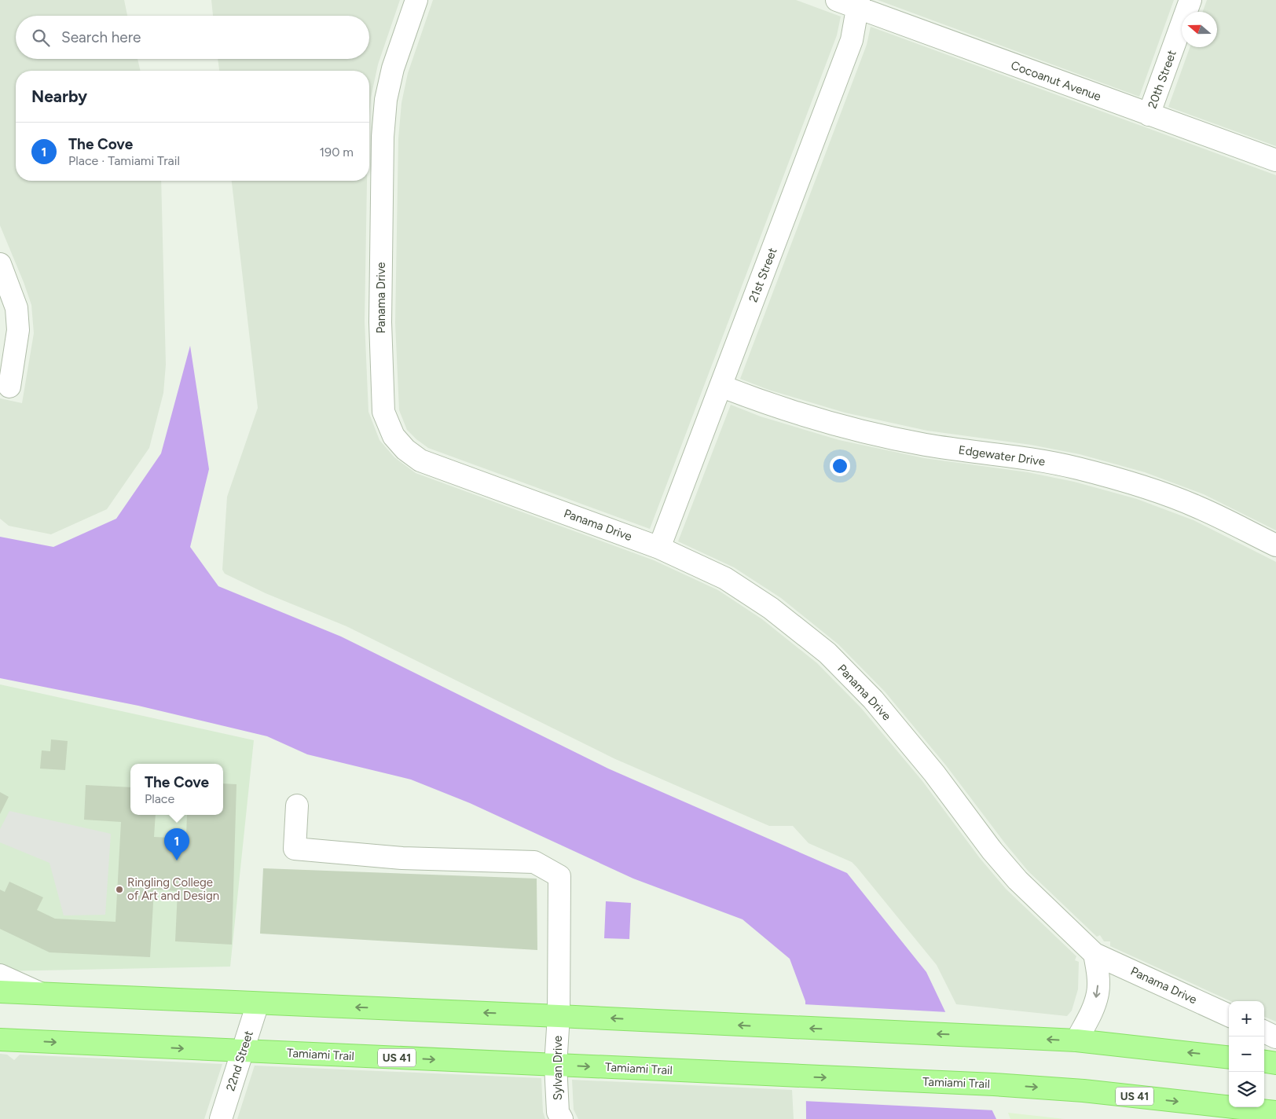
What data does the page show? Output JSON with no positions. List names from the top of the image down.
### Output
{
  "streets": {
    "main road": ["Tamiami Trail", "US 41"],
    "street": [
      "20th Street",
      "Cocoanut Avenue",
      "21st Street",
      "Panama Drive",
      "Edgewater Drive",
      "22nd Street",
      "Sylvan Drive"
    ]
  },
  "crossings": [
    ["20th Street", "Cocoanut Avenue"],
    ["Cocoanut Avenue", "21st Street"],
    ["21st Street", "Panama Drive"],
    ["21st Street", "Edgewater Drive"],
    ["Tamiami Trail", "22nd Street"],
    ["Tamiami Trail", "Sylvan Drive"]
  ],
  "places": ["Ringling College of Art and Design"],
  "north": "left",
  "page": {
    "search": "Search here",
    "heading": "Nearby",
    "list": [
      {
        "mark": "1",
        "name": "The Cove",
        "note": "Place · Tamiami Trail",
        "value": "190 m"
      }
    ],
    "popup": ["The Cove", "Place"],
    "pins": "1",
    "map_buttons": ["+", "−"]
  }
}
